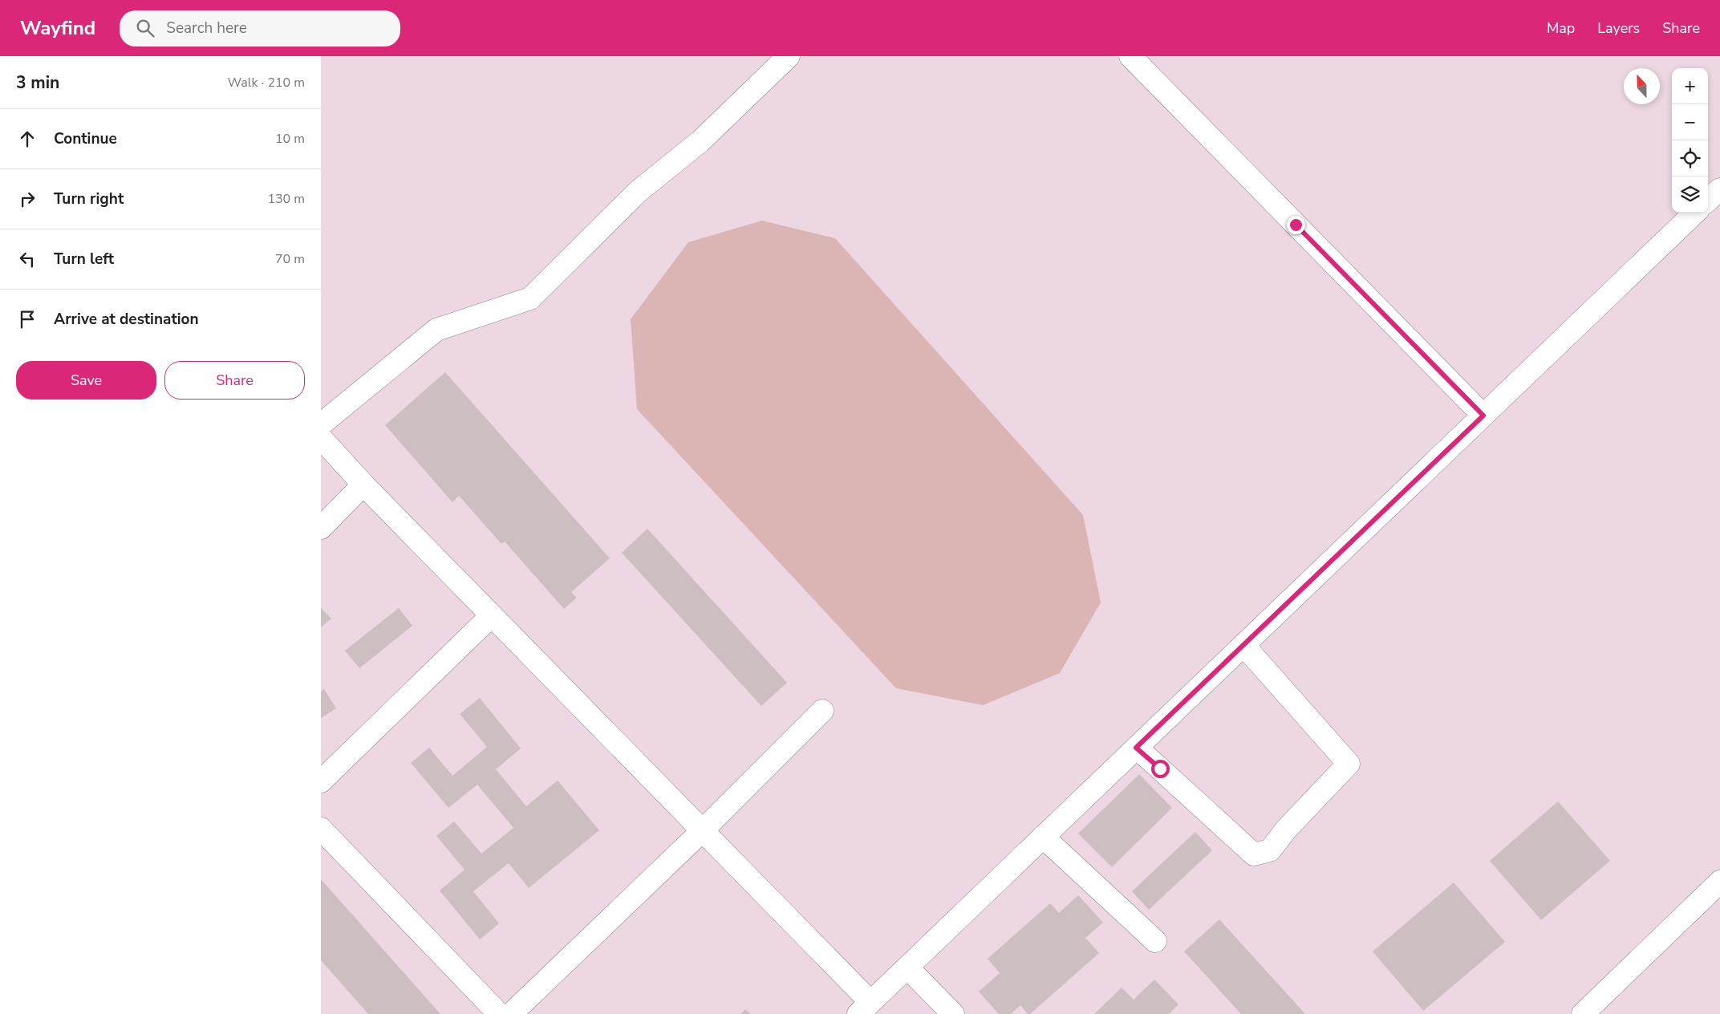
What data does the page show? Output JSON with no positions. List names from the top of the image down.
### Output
{
  "north": "top",
  "page": {
    "header": "Wayfind",
    "search": "Search here",
    "nav": ["Map", "Layers", "Share"],
    "heading": ["3 min", "Walk · 210 m"],
    "map_buttons": ["+", "−"],
    "list": [
      ["Continue", "10 m"],
      ["Turn right", "130 m"],
      ["Turn left", "70 m"],
      "Arrive at destination"
    ],
    "buttons": ["Save", "Share"]
  }
}
